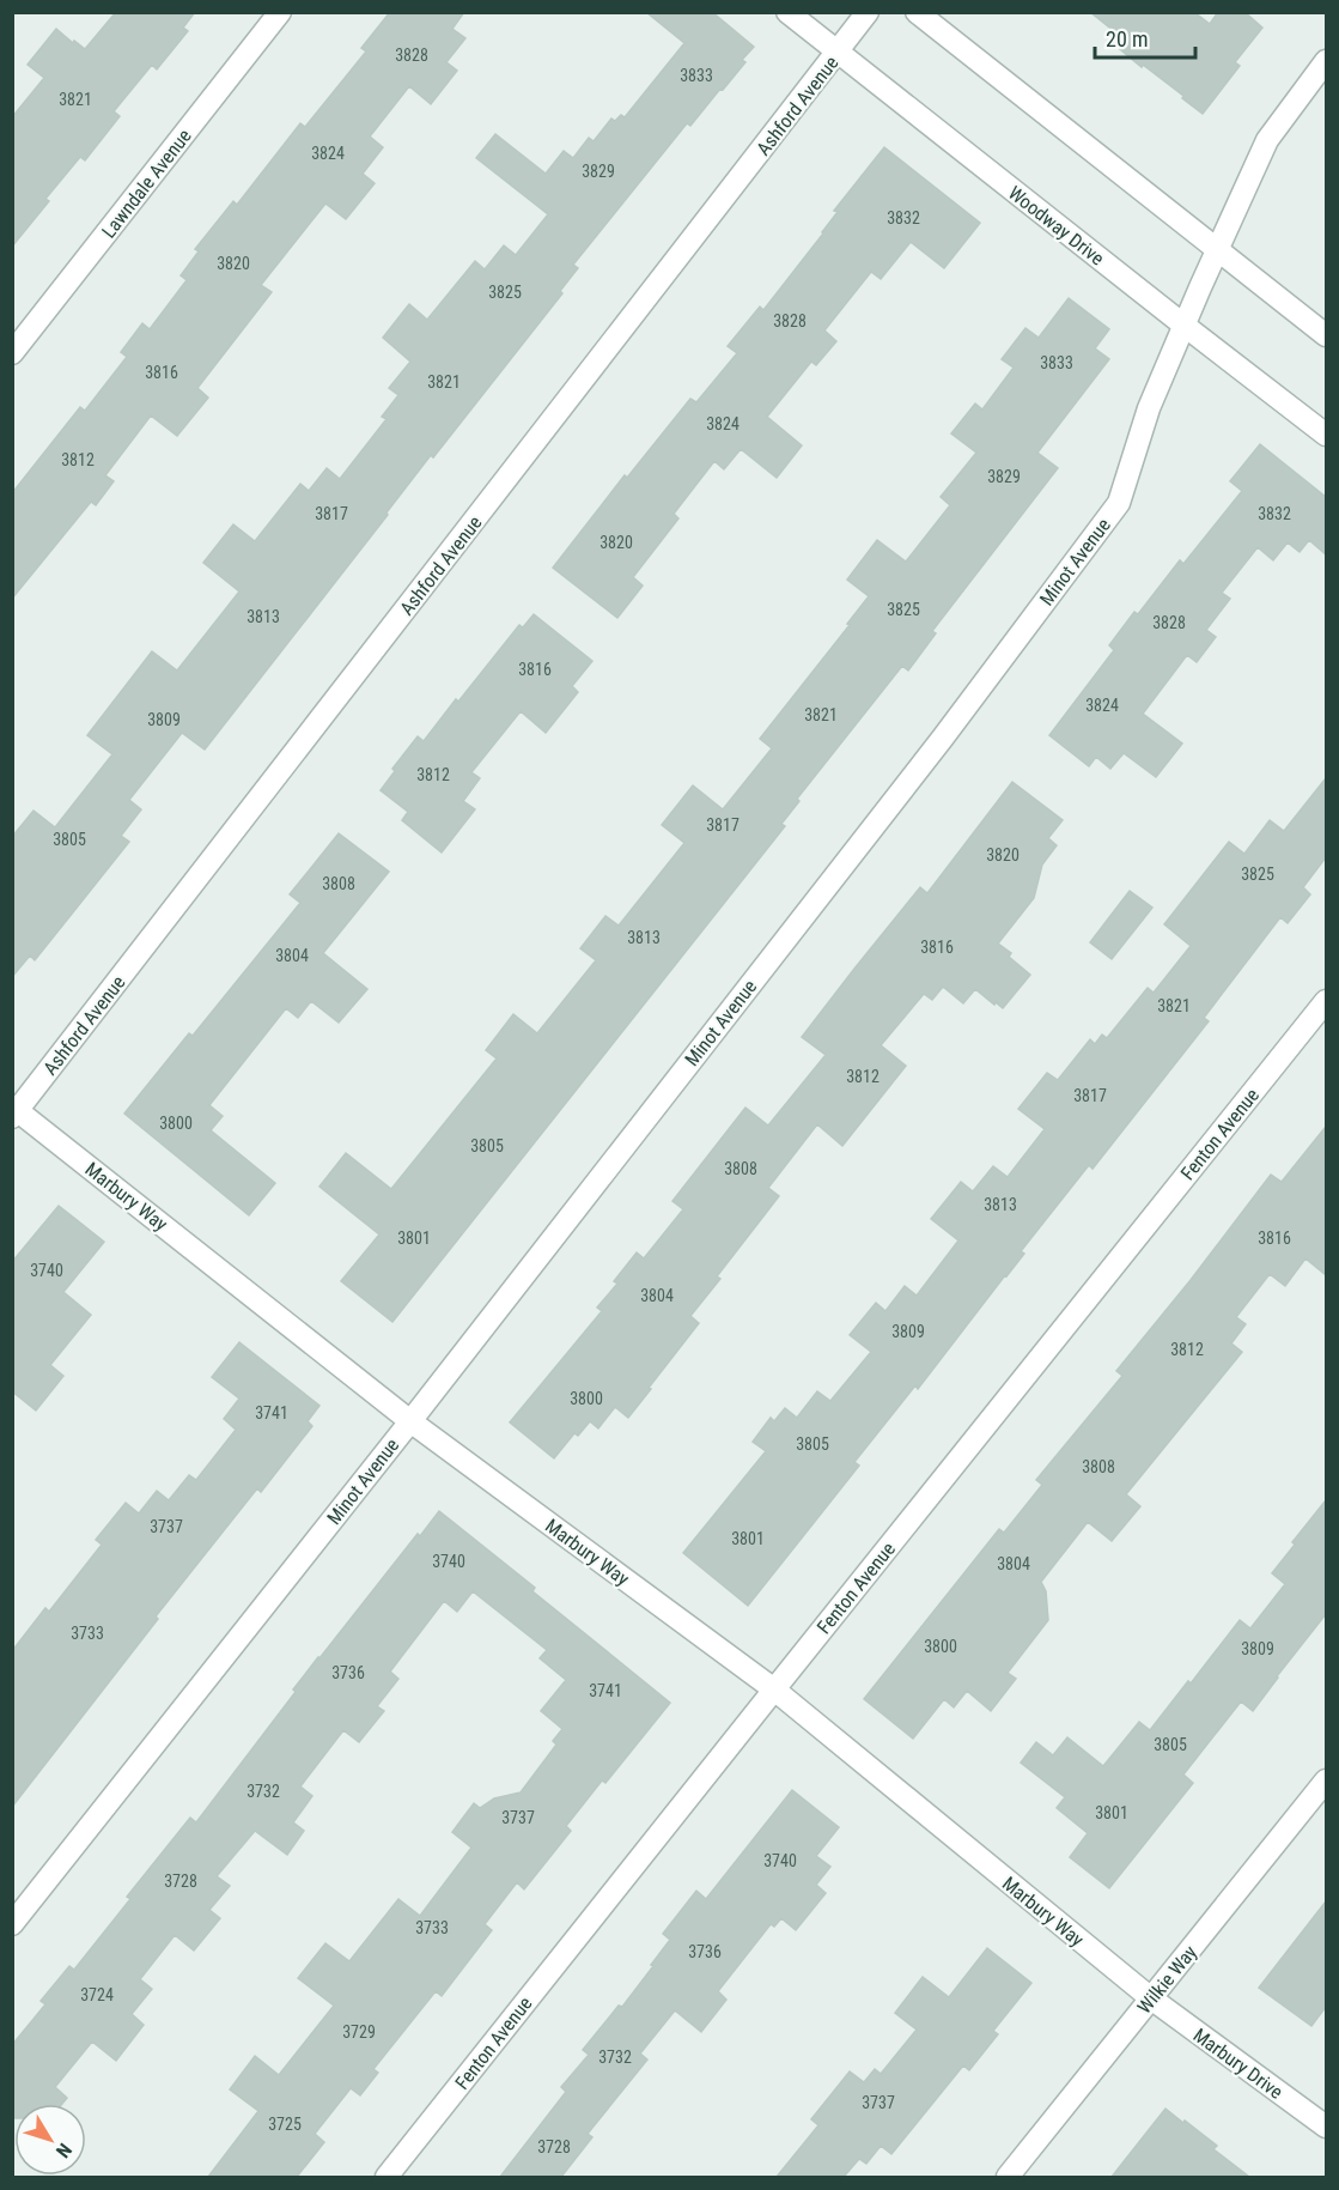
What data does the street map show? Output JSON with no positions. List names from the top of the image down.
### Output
{
  "streets": {
    "street": [
      "Ashford Avenue",
      "Lawndale Avenue",
      "Woodway Drive",
      "Minot Avenue",
      "Fenton Avenue",
      "Marbury Way",
      "Wilkie Way",
      "Marbury Drive"
    ]
  },
  "crossings": [
    ["Ashford Avenue", "Woodway Drive"],
    ["Ashford Avenue", "Marbury Way"],
    ["Woodway Drive", "Minot Avenue"],
    ["Minot Avenue", "Marbury Way"],
    ["Fenton Avenue", "Marbury Way"],
    ["Marbury Way", "Wilkie Way"],
    ["Marbury Way", "Marbury Drive"],
    ["Wilkie Way", "Marbury Drive"]
  ],
  "house_numbers": [
    "3828",
    "3833",
    "3821",
    "3824",
    "3829",
    "3832",
    "3820",
    "3825",
    "3828",
    "3833",
    "3816",
    "3821",
    "3824",
    "3812",
    "3829",
    "3817",
    "3832",
    "3820",
    "3825",
    "3813",
    "3828",
    "3816",
    "3824",
    "3821",
    "3809",
    "3812",
    "3817",
    "3805",
    "3820",
    "3825",
    "3808",
    "3813",
    "3816",
    "3804",
    "3821",
    "3812",
    "3817",
    "3800",
    "3805",
    "3808",
    "3813",
    "3801",
    "3816",
    "3740",
    "3804",
    "3809",
    "3812",
    "3800",
    "3741",
    "3805",
    "3808",
    "3737",
    "3801",
    "3740",
    "3804",
    "3733",
    "3800",
    "3809",
    "3736",
    "3741",
    "3805",
    "3732",
    "3801",
    "3737",
    "3740",
    "3728",
    "3733",
    "3736",
    "3724",
    "3729",
    "3732",
    "3737",
    "3725",
    "3728"
  ],
  "scale_bar": "20 m",
  "north": "bottom right"
}
